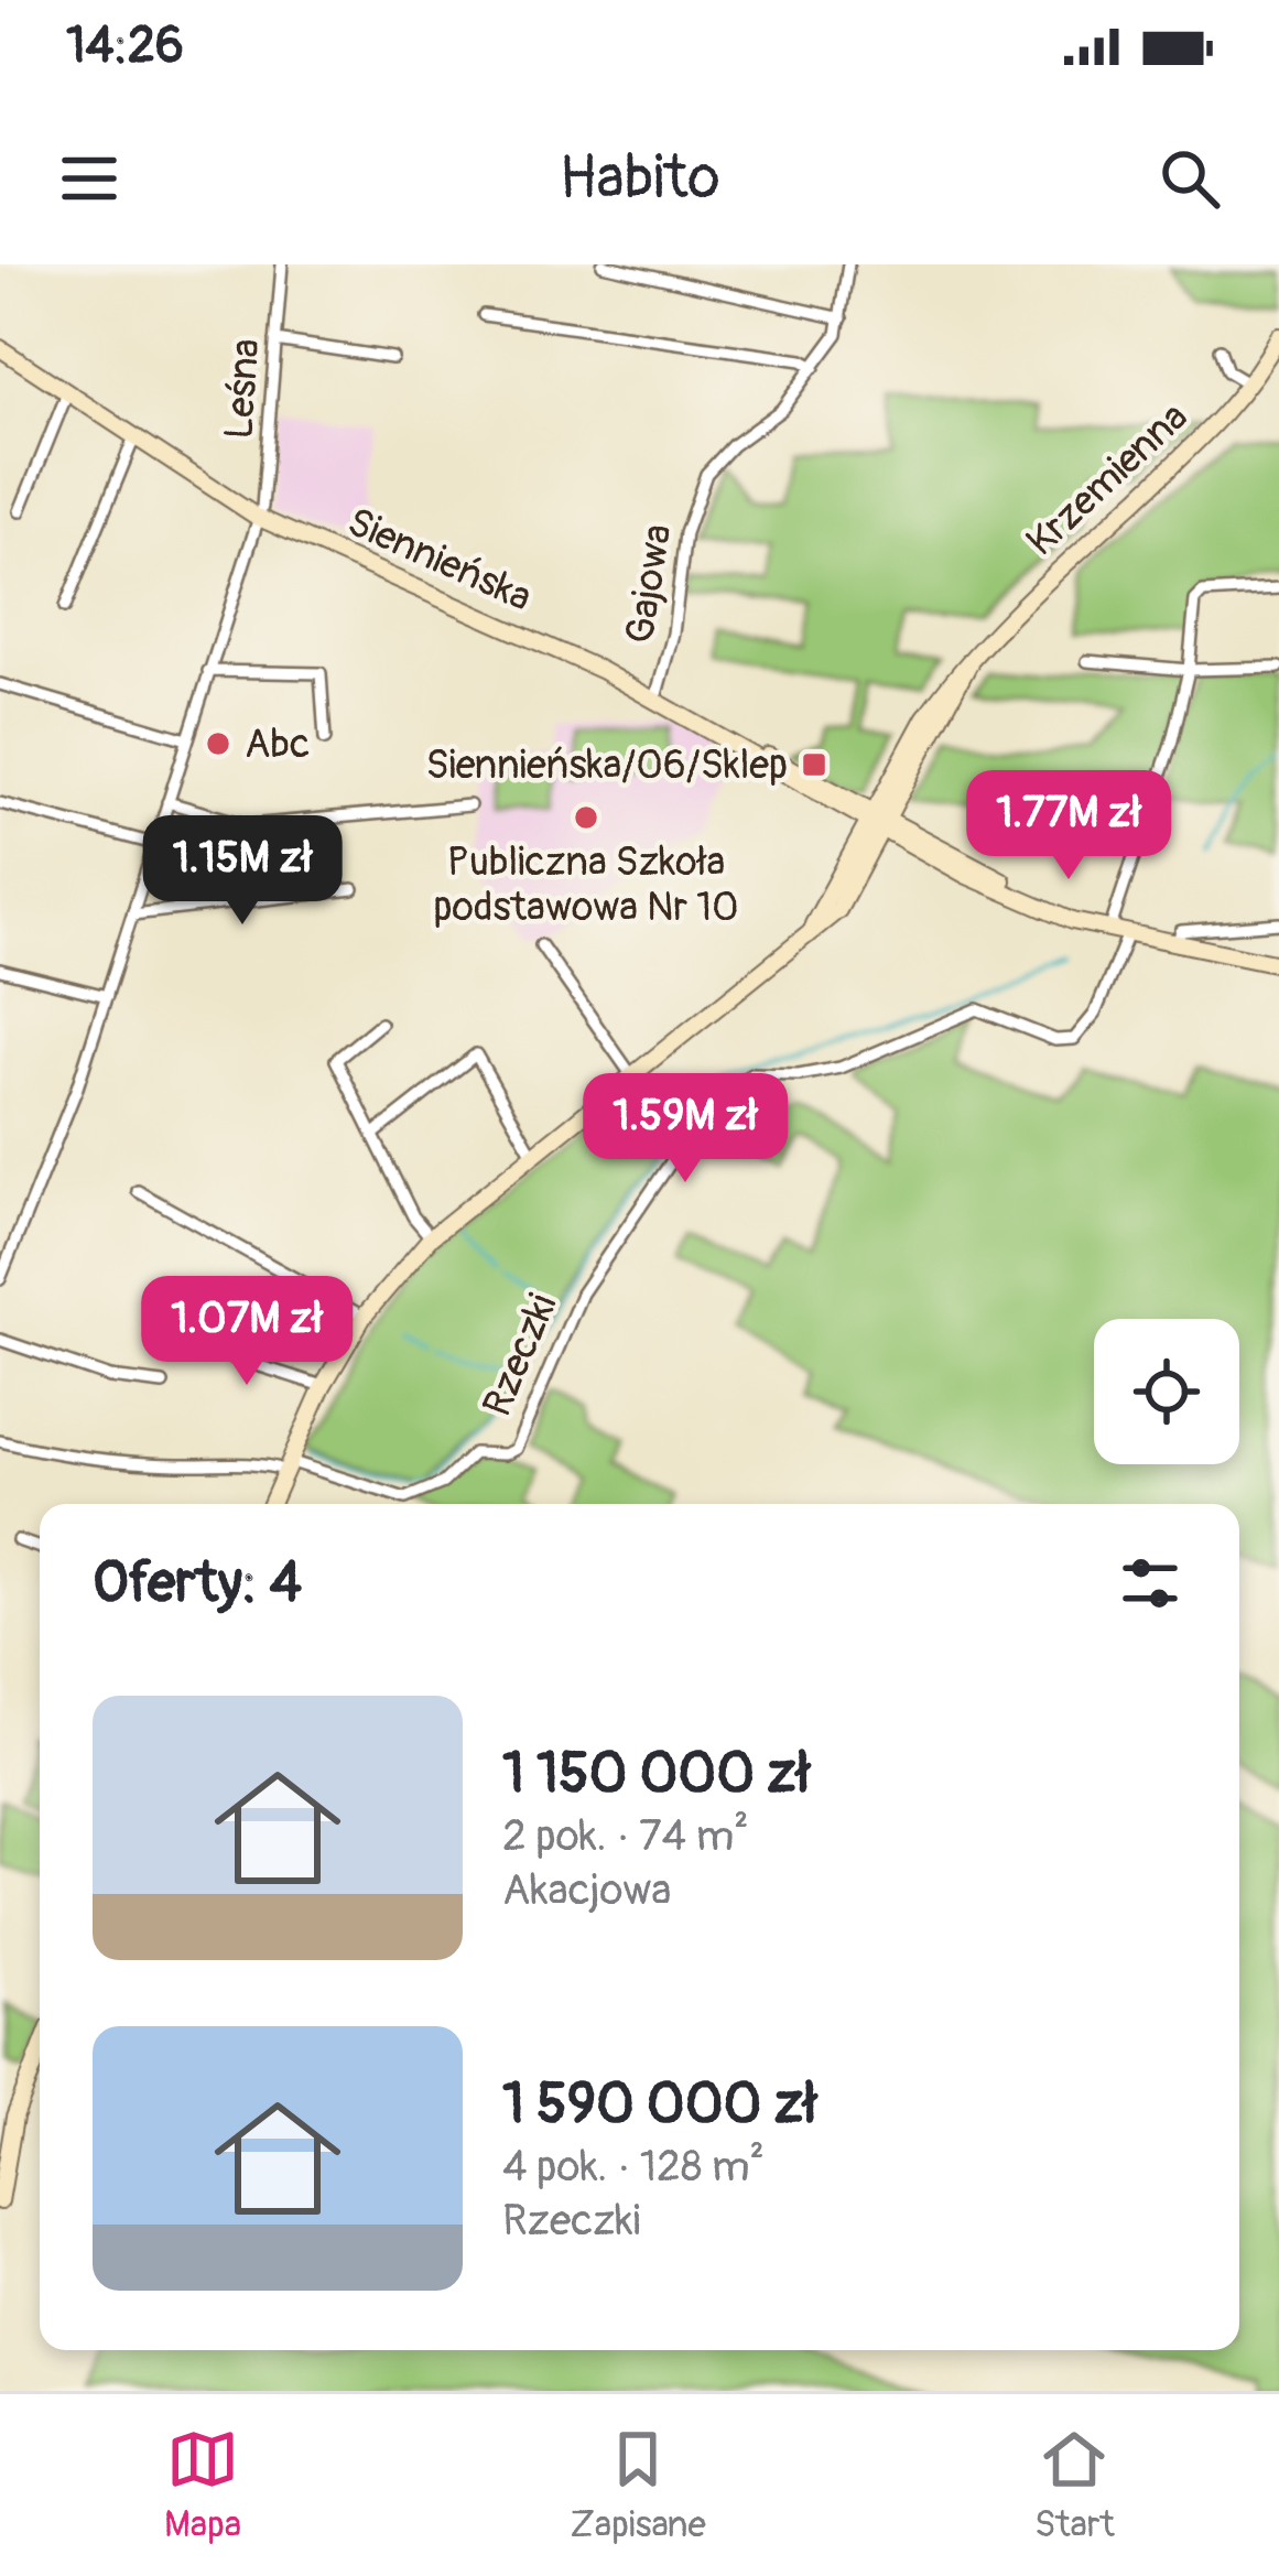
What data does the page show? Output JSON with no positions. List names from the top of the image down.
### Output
{
  "streets": {
    "main road": ["Krzemienna", "Siennieńska"],
    "street": ["Leśna", "Gajowa", "Rzeczki"]
  },
  "crossings": [
    ["Leśna", "Siennieńska"],
    ["Krzemienna", "Siennieńska"],
    ["Siennieńska", "Gajowa"],
    ["Siennieńska", "Rzeczki"]
  ],
  "places": {
    "other": ["Abc", "Publiczna Szkoła podstawowa Nr 10"],
    "transit": ["Siennieńska/06/Sklep"]
  },
  "page": {
    "status": "14:26",
    "header": "Habito",
    "price": [
      "1.77M zł",
      "1.15M zł",
      "1.59M zł",
      "1.07M zł"
    ],
    "heading": "Oferty: 4",
    "list": [
      {
        "name": "1 150 000 zł",
        "note": "2 pok. · 74 m² · Akacjowa"
      },
      {
        "name": "1 590 000 zł",
        "note": "4 pok. · 128 m² · Rzeczki"
      }
    ],
    "tabs": ["Mapa", "Zapisane", "Start"]
  }
}
